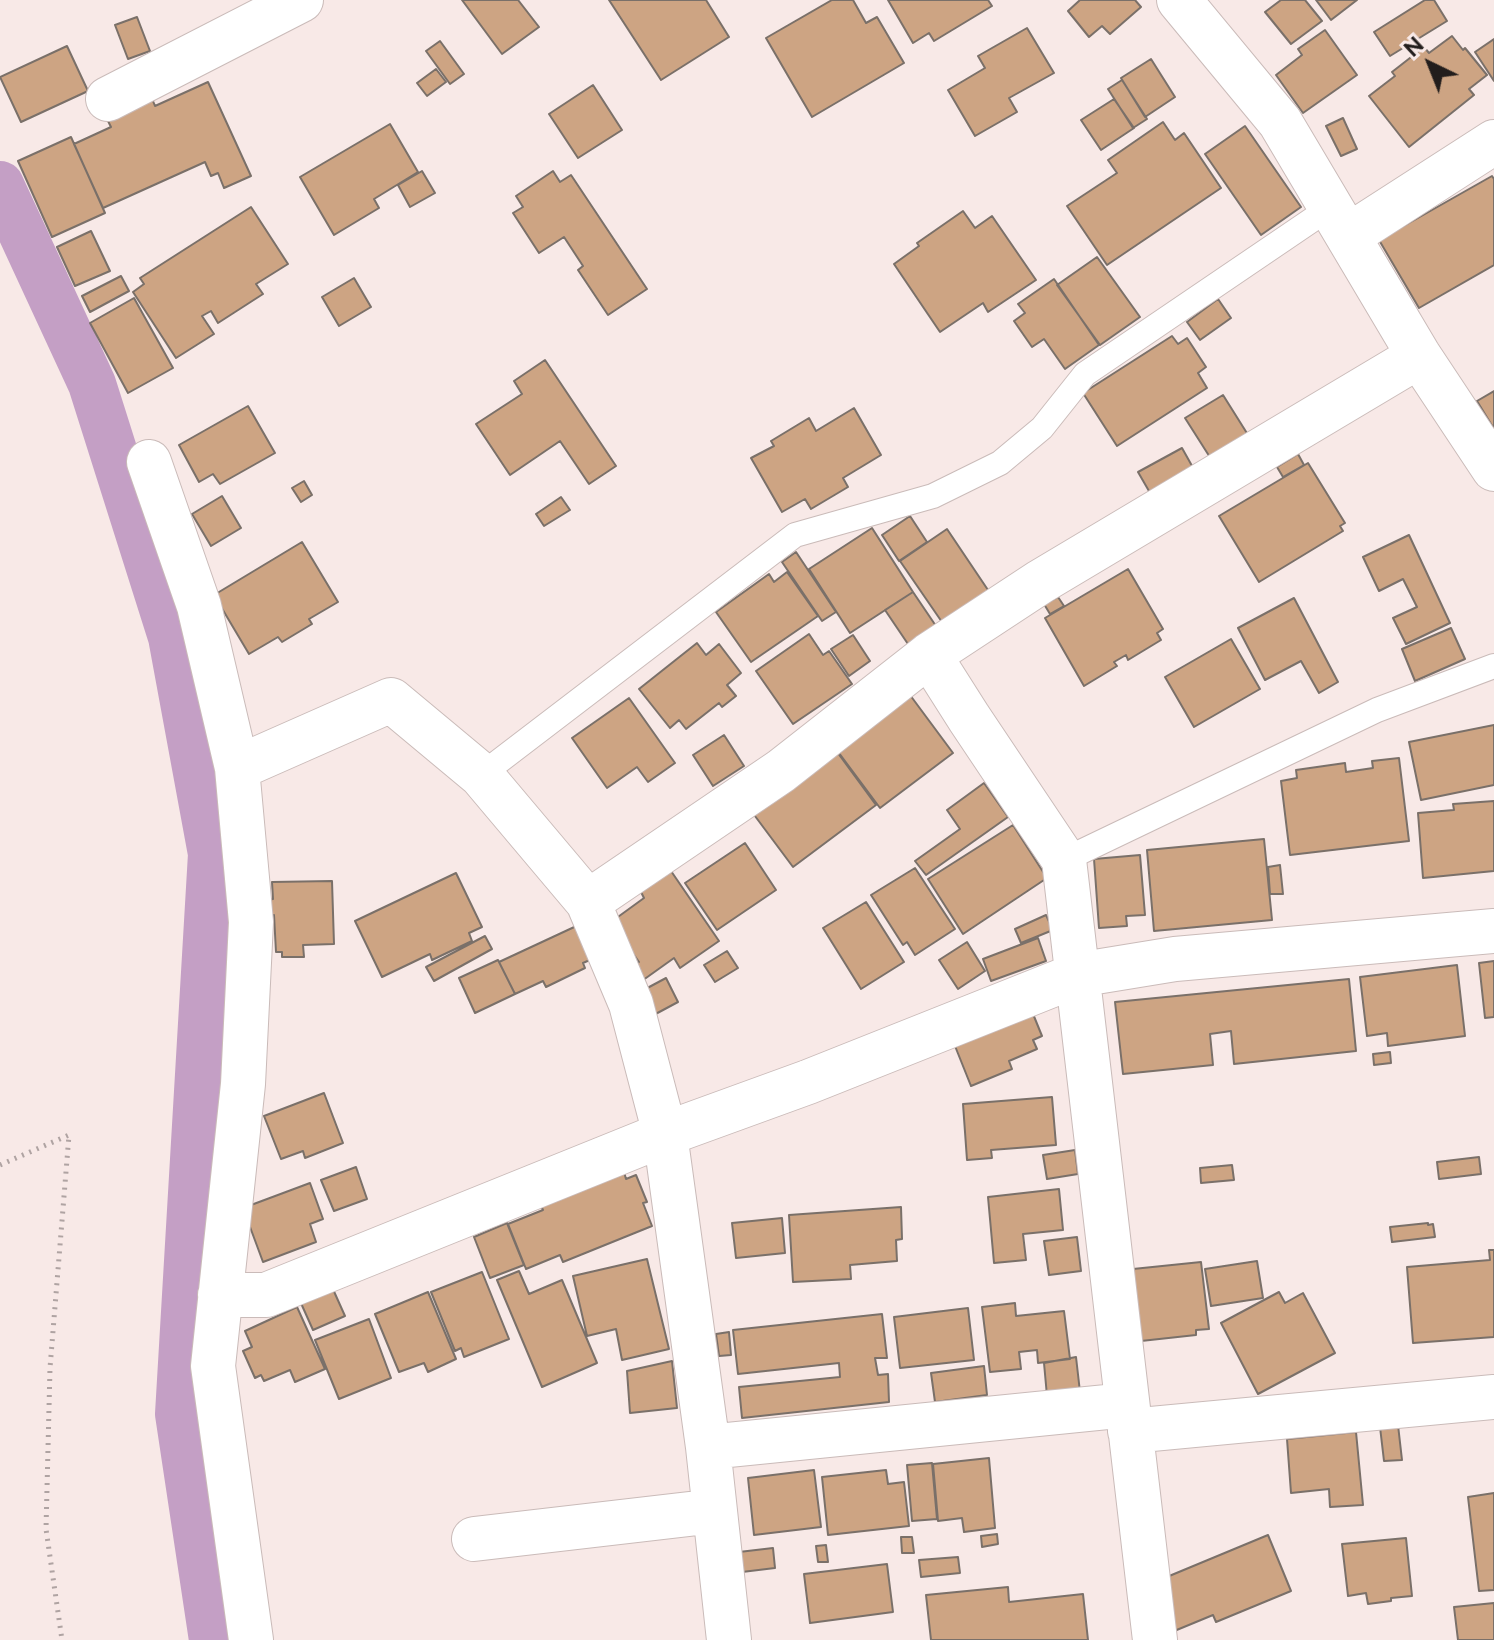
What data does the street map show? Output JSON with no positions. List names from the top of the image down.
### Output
{
  "north": "top left"
}
